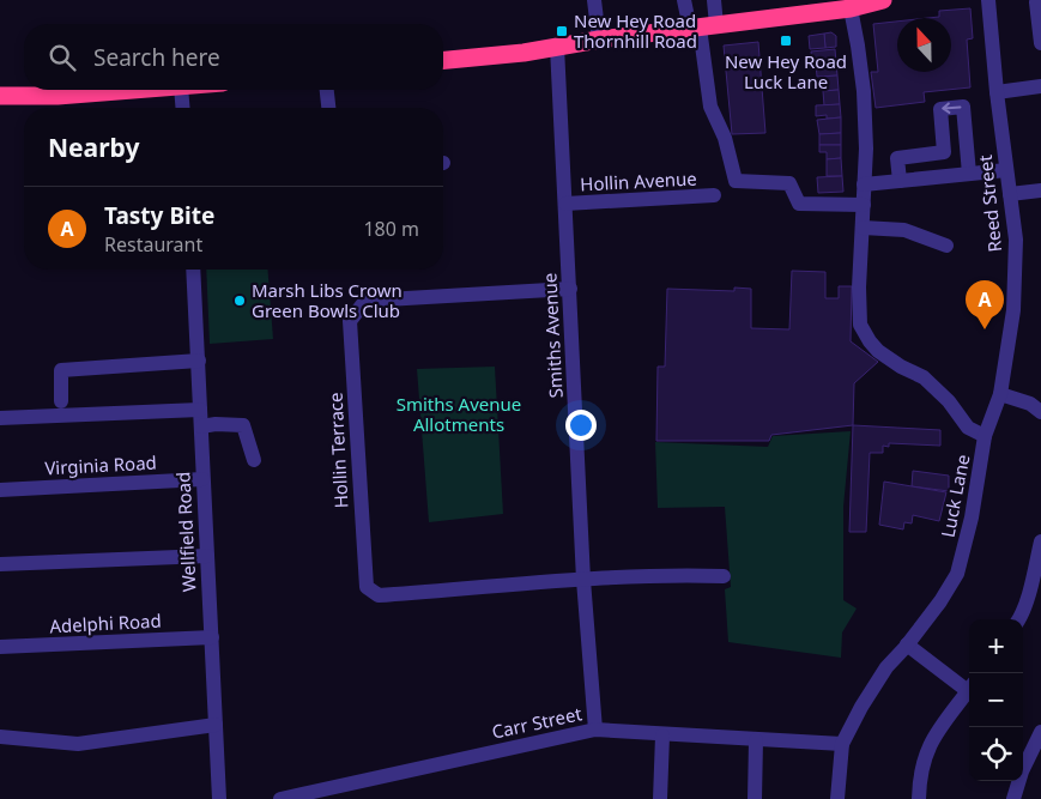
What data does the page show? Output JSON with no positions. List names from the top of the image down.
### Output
{
  "streets": {
    "street": [
      "Hollin Avenue",
      "Reed Street",
      "Smiths Avenue",
      "Hollin Terrace",
      "Virginia Road",
      "Luck Lane",
      "Wellfield Road",
      "Adelphi Road",
      "Carr Street"
    ]
  },
  "crossings": [
    ["Hollin Avenue", "Smiths Avenue"],
    ["Reed Street", "Luck Lane"],
    ["Smiths Avenue", "Hollin Terrace"],
    ["Smiths Avenue", "Carr Street"],
    ["Virginia Road", "Wellfield Road"],
    ["Luck Lane", "Carr Street"],
    ["Wellfield Road", "Adelphi Road"]
  ],
  "parks": ["Smiths Avenue Allotments"],
  "places": {
    "transit": ["New Hey Road Thornhill Road", "New Hey Road Luck Lane"],
    "other": ["Marsh Libs Crown Green Bowls Club"]
  },
  "north": "top",
  "page": {
    "search": "Search here",
    "heading": "Nearby",
    "list": [
      {
        "mark": "A",
        "name": "Tasty Bite",
        "note": "Restaurant",
        "value": "180 m"
      }
    ],
    "pins": "A",
    "map_buttons": ["+", "−"]
  }
}
